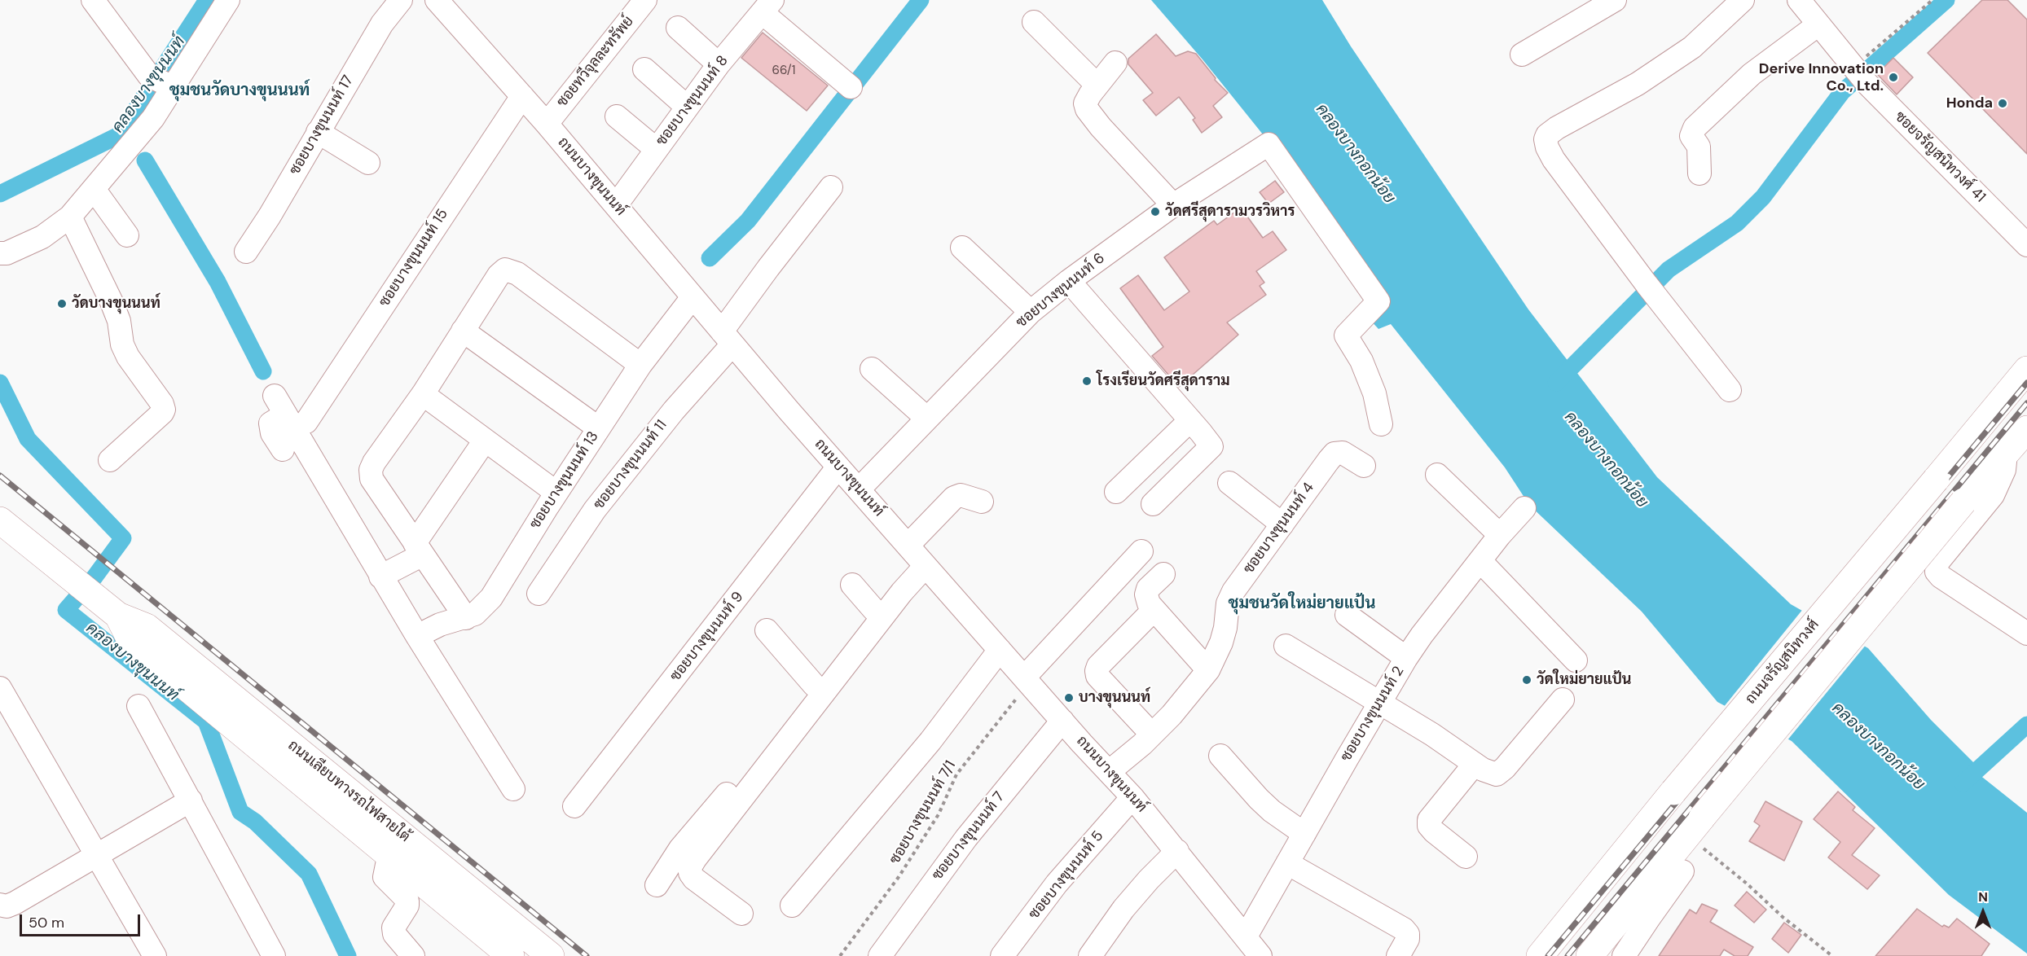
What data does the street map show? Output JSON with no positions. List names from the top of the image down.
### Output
{
  "streets": {
    "main road": ["ถนนจรัญสนิทวงศ์", "ถนนเลียบทางรถไฟสายใต้"],
    "street": [
      "ซอยทวีจุลละทรัพย์",
      "ซอยบางขุนนนท์ 8",
      "ซอยบางขุนนนท์ 17",
      "ซอยจรัญสนิทวงศ์ 41",
      "ถนนบางขุนนนท์",
      "ซอยบางขุนนนท์ 15",
      "ซอยบางขุนนนท์ 6",
      "ซอยบางขุนนนท์ 11",
      "ซอยบางขุนนนท์ 13",
      "ซอยบางขุนนนท์ 4",
      "ซอยบางขุนนนท์ 9",
      "ซอยบางขุนนนท์ 2",
      "ซอยบางขุนนนท์ 7",
      "ซอยบางขุนนนท์ 5"
    ],
    "path": ["ซอยบางขุนนนท์ 7/1"]
  },
  "crossings": [
    ["ซอยทวีจุลละทรัพย์", "ถนนบางขุนนนท์"],
    ["ซอยบางขุนนนท์ 8", "ถนนบางขุนนนท์"],
    ["ถนนบางขุนนนท์", "ซอยบางขุนนนท์ 15"],
    ["ถนนบางขุนนนท์", "ซอยบางขุนนนท์ 6"],
    ["ถนนบางขุนนนท์", "ซอยบางขุนนนท์ 11"],
    ["ถนนบางขุนนนท์", "ซอยบางขุนนนท์ 13"],
    ["ถนนบางขุนนนท์", "ซอยบางขุนนนท์ 4"],
    ["ถนนบางขุนนนท์", "ซอยบางขุนนนท์ 9"],
    ["ถนนบางขุนนนท์", "ซอยบางขุนนนท์ 2"],
    ["ถนนบางขุนนนท์", "ซอยบางขุนนนท์ 7/1"],
    ["ถนนบางขุนนนท์", "ซอยบางขุนนนท์ 7"],
    ["ถนนบางขุนนนท์", "ซอยบางขุนนนท์ 5"]
  ],
  "districts": ["ชุมชนวัดบางขุนนนท์", "ชุมชนวัดใหม่ยายแป้น"],
  "water": ["คลองบางขุนนนท์", "คลองบางกอกน้อย"],
  "places": [
    "Derive Innovation Co., Ltd.",
    "Honda",
    "วัดศรีสุดารามวรวิหาร",
    "วัดบางขุนนนท์",
    "โรงเรียนวัดศรีสุดาราม",
    "วัดใหม่ยายแป้น",
    "บางขุนนนท์"
  ],
  "house_numbers": ["66/1"],
  "scale_bar": "50 m",
  "north": "top"
}
